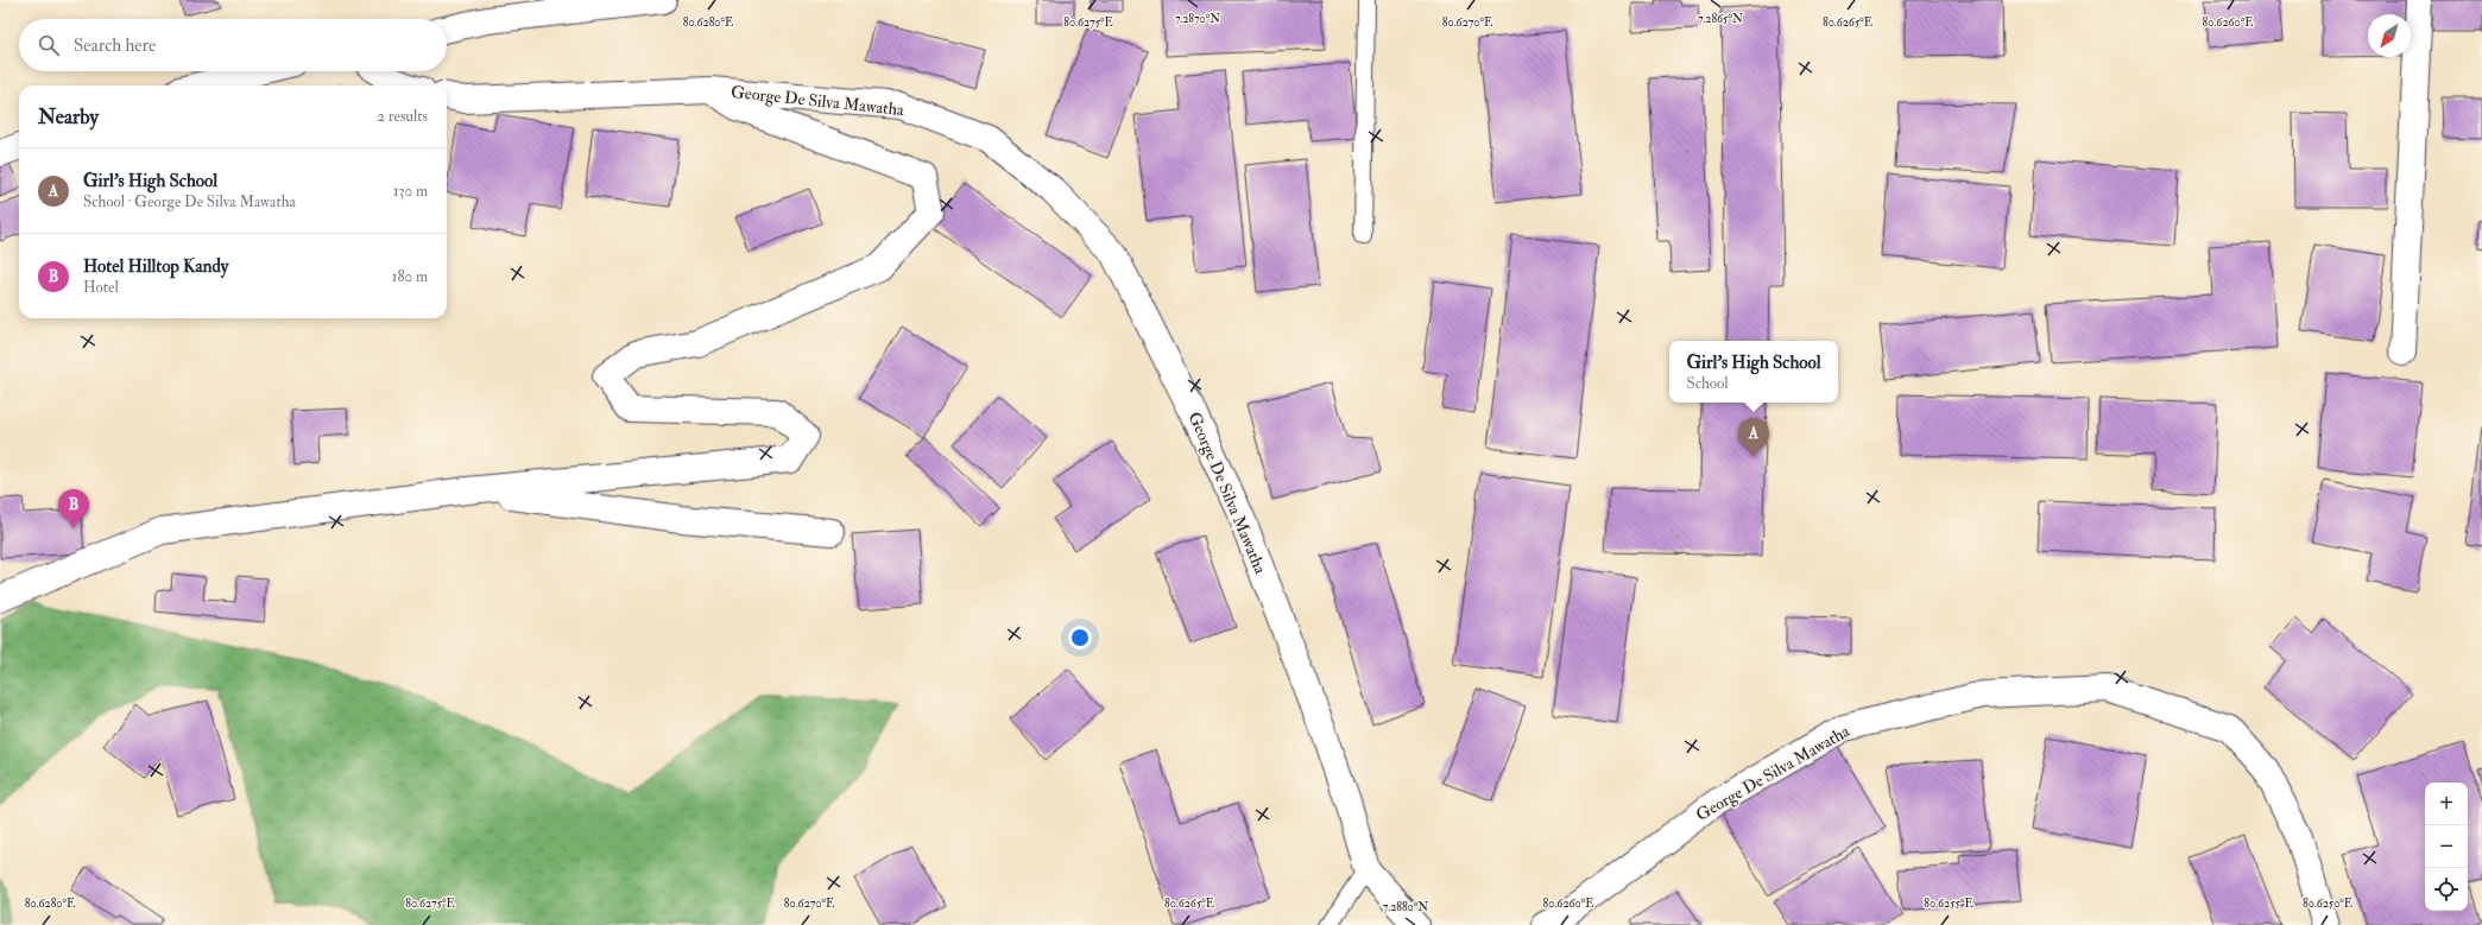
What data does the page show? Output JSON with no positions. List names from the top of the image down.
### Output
{
  "streets": {
    "main road": ["George De Silva Mawatha"]
  },
  "north": "bottom left",
  "page": {
    "search": "Search here",
    "heading": ["Nearby", "2 results"],
    "list": [
      {
        "mark": "A",
        "name": "Girl's High School",
        "note": "School · George De Silva Mawatha",
        "value": "130 m"
      },
      {
        "mark": "B",
        "name": "Hotel Hilltop Kandy",
        "note": "Hotel",
        "value": "180 m"
      }
    ],
    "popup": ["Girl's High School", "School"],
    "pins": ["A", "B"],
    "map_buttons": ["+", "−"]
  },
  "coordinates": [
    "7.2870°N",
    "7.2865°N",
    "80.6280°E",
    "80.6275°E",
    "80.6270°E",
    "80.6265°E",
    "80.6260°E",
    "80.6255°E",
    "80.6250°E",
    "7.2880°N"
  ]
}
